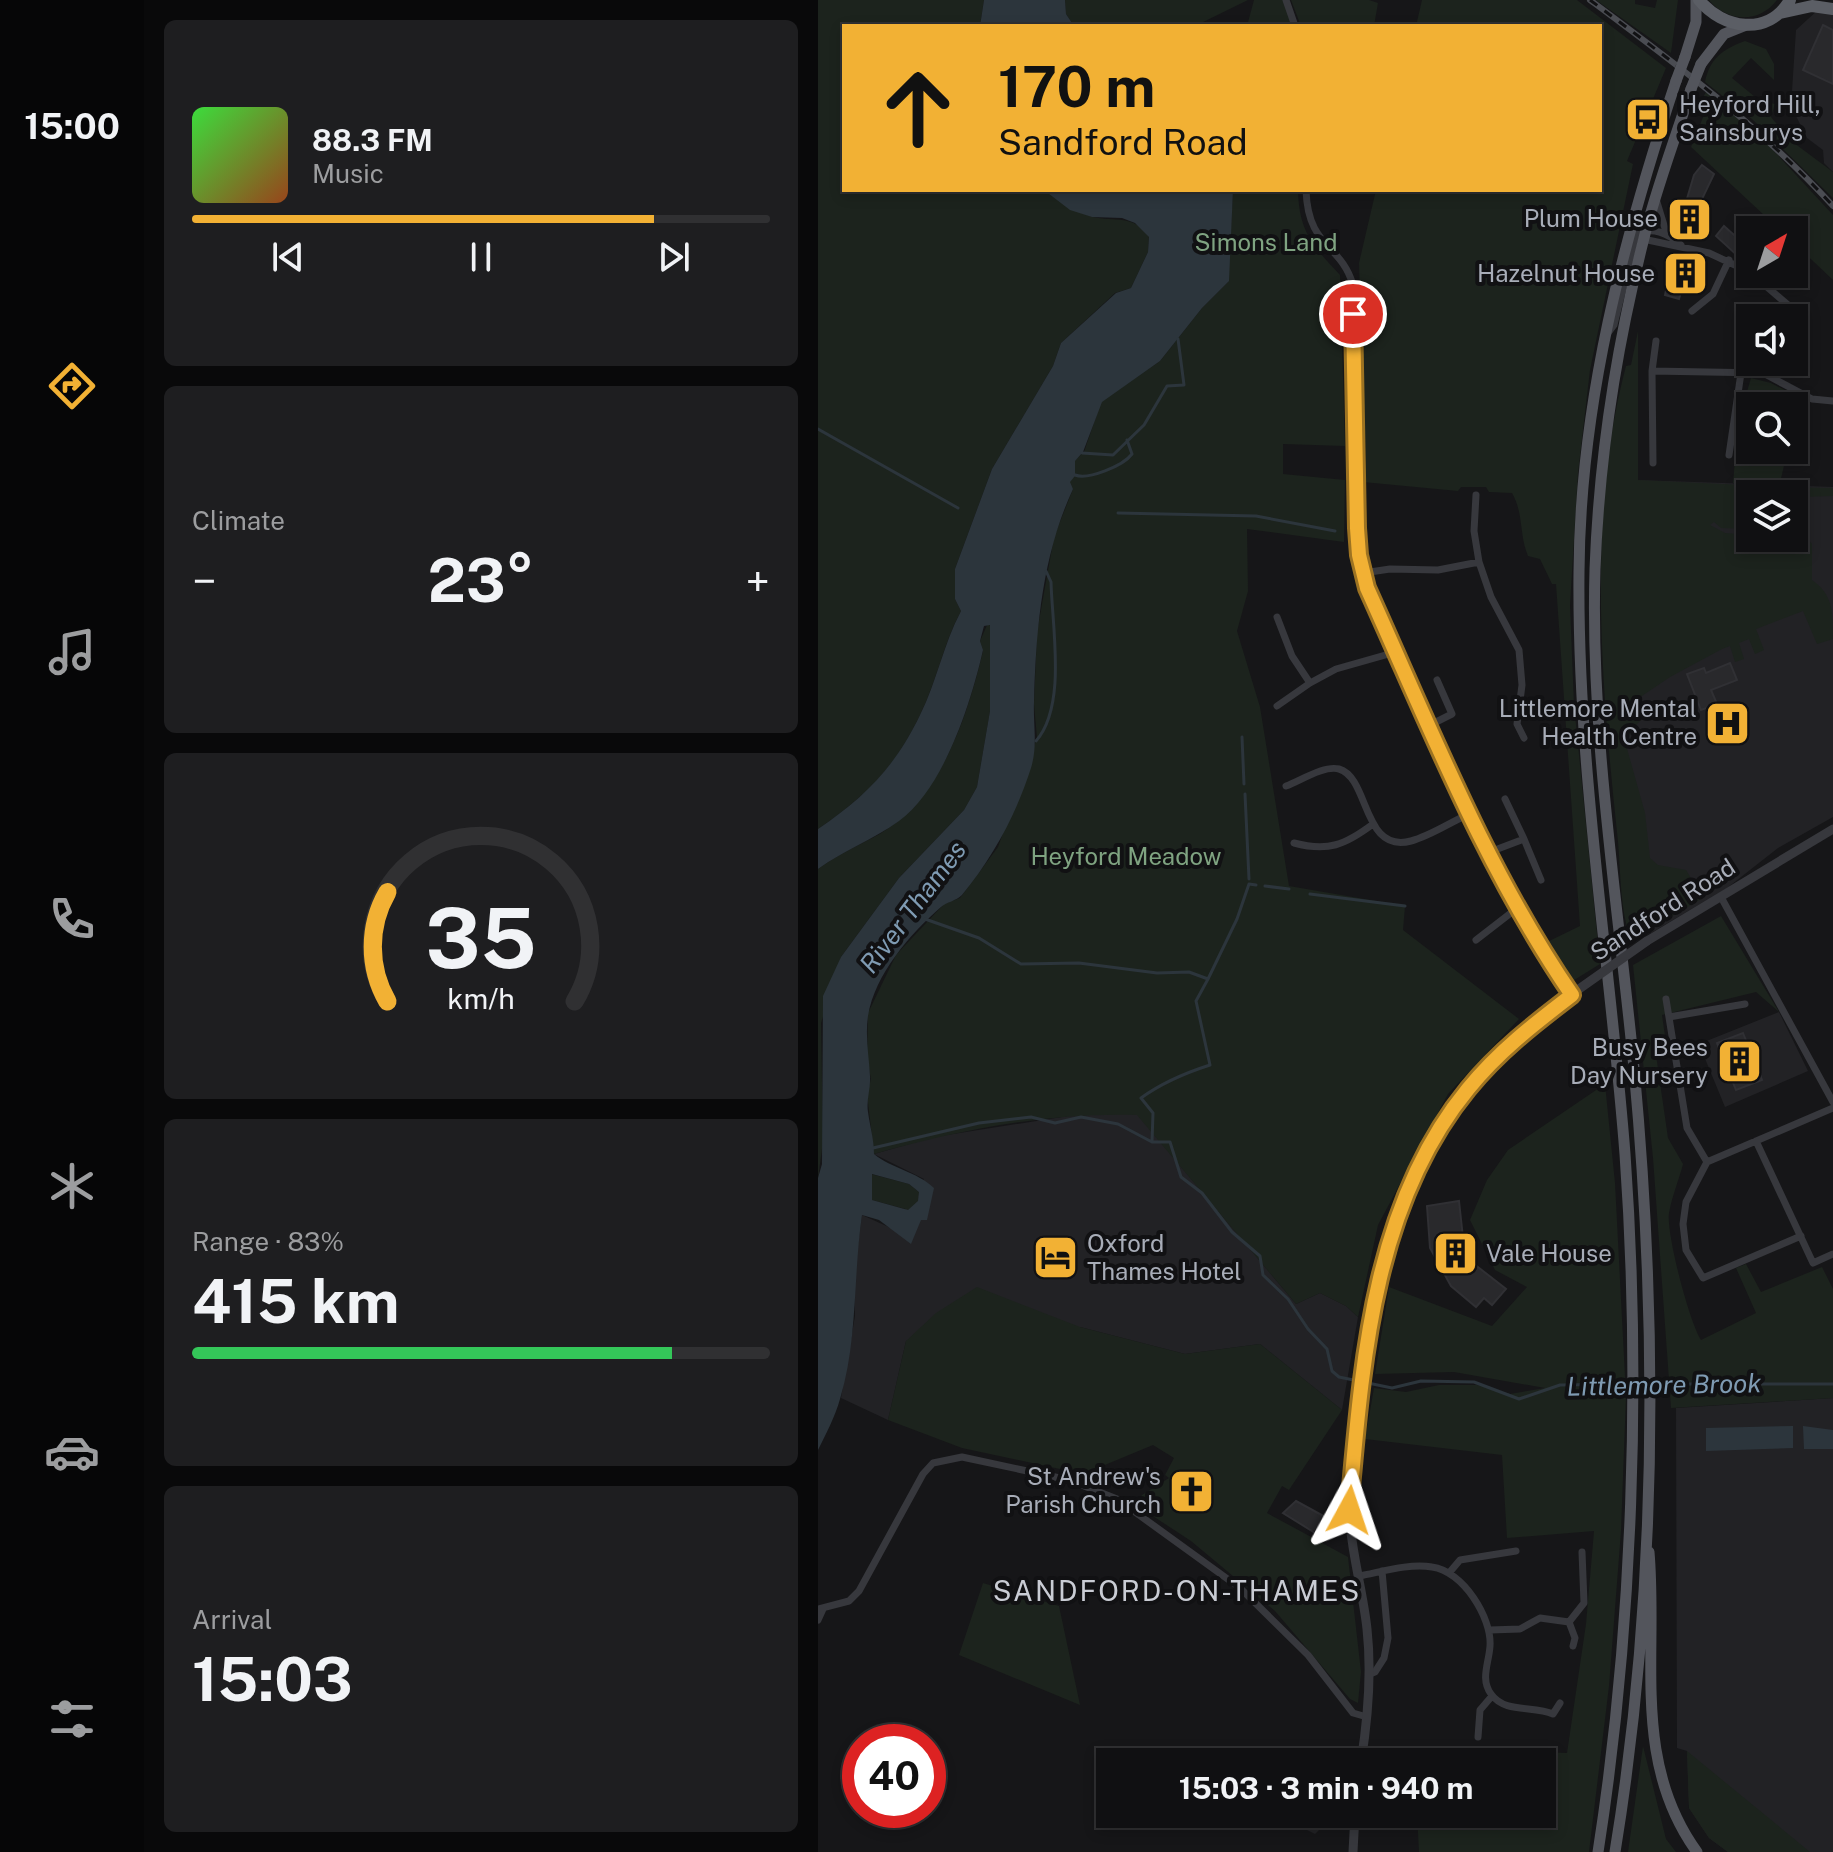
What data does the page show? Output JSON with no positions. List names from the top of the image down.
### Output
{
  "streets": {
    "street": ["Sandford Road"]
  },
  "districts": ["SANDFORD-ON-THAMES"],
  "water": ["River Thames", "Littlemore Brook"],
  "parks": ["Simons Land", "Heyford Meadow"],
  "places": {
    "bus stop": ["Heyford Hill, Sainsburys"],
    "building": [
      "Plum House",
      "Hazelnut House",
      "Busy Bees Day Nursery",
      "Vale House"
    ],
    "hospital": ["Littlemore Mental Health Centre"],
    "hotel": ["Oxford Thames Hotel"],
    "church": ["St Andrew's Parish Church"]
  },
  "north": "top right",
  "page": {
    "tabs": "15:00",
    "turn": ["170 m", "Sandford Road"],
    "song": ["88.3 FM", "Music"],
    "tile": [
      "Climate",
      ["Range · 83%", "415 km"],
      ["Arrival", "15:03"]
    ],
    "heat": ["−", "23°", "+"],
    "limit": "40",
    "trip": "15:03 · 3 min · 940 m",
    "gauge": ["35", "km/h"]
  }
}
